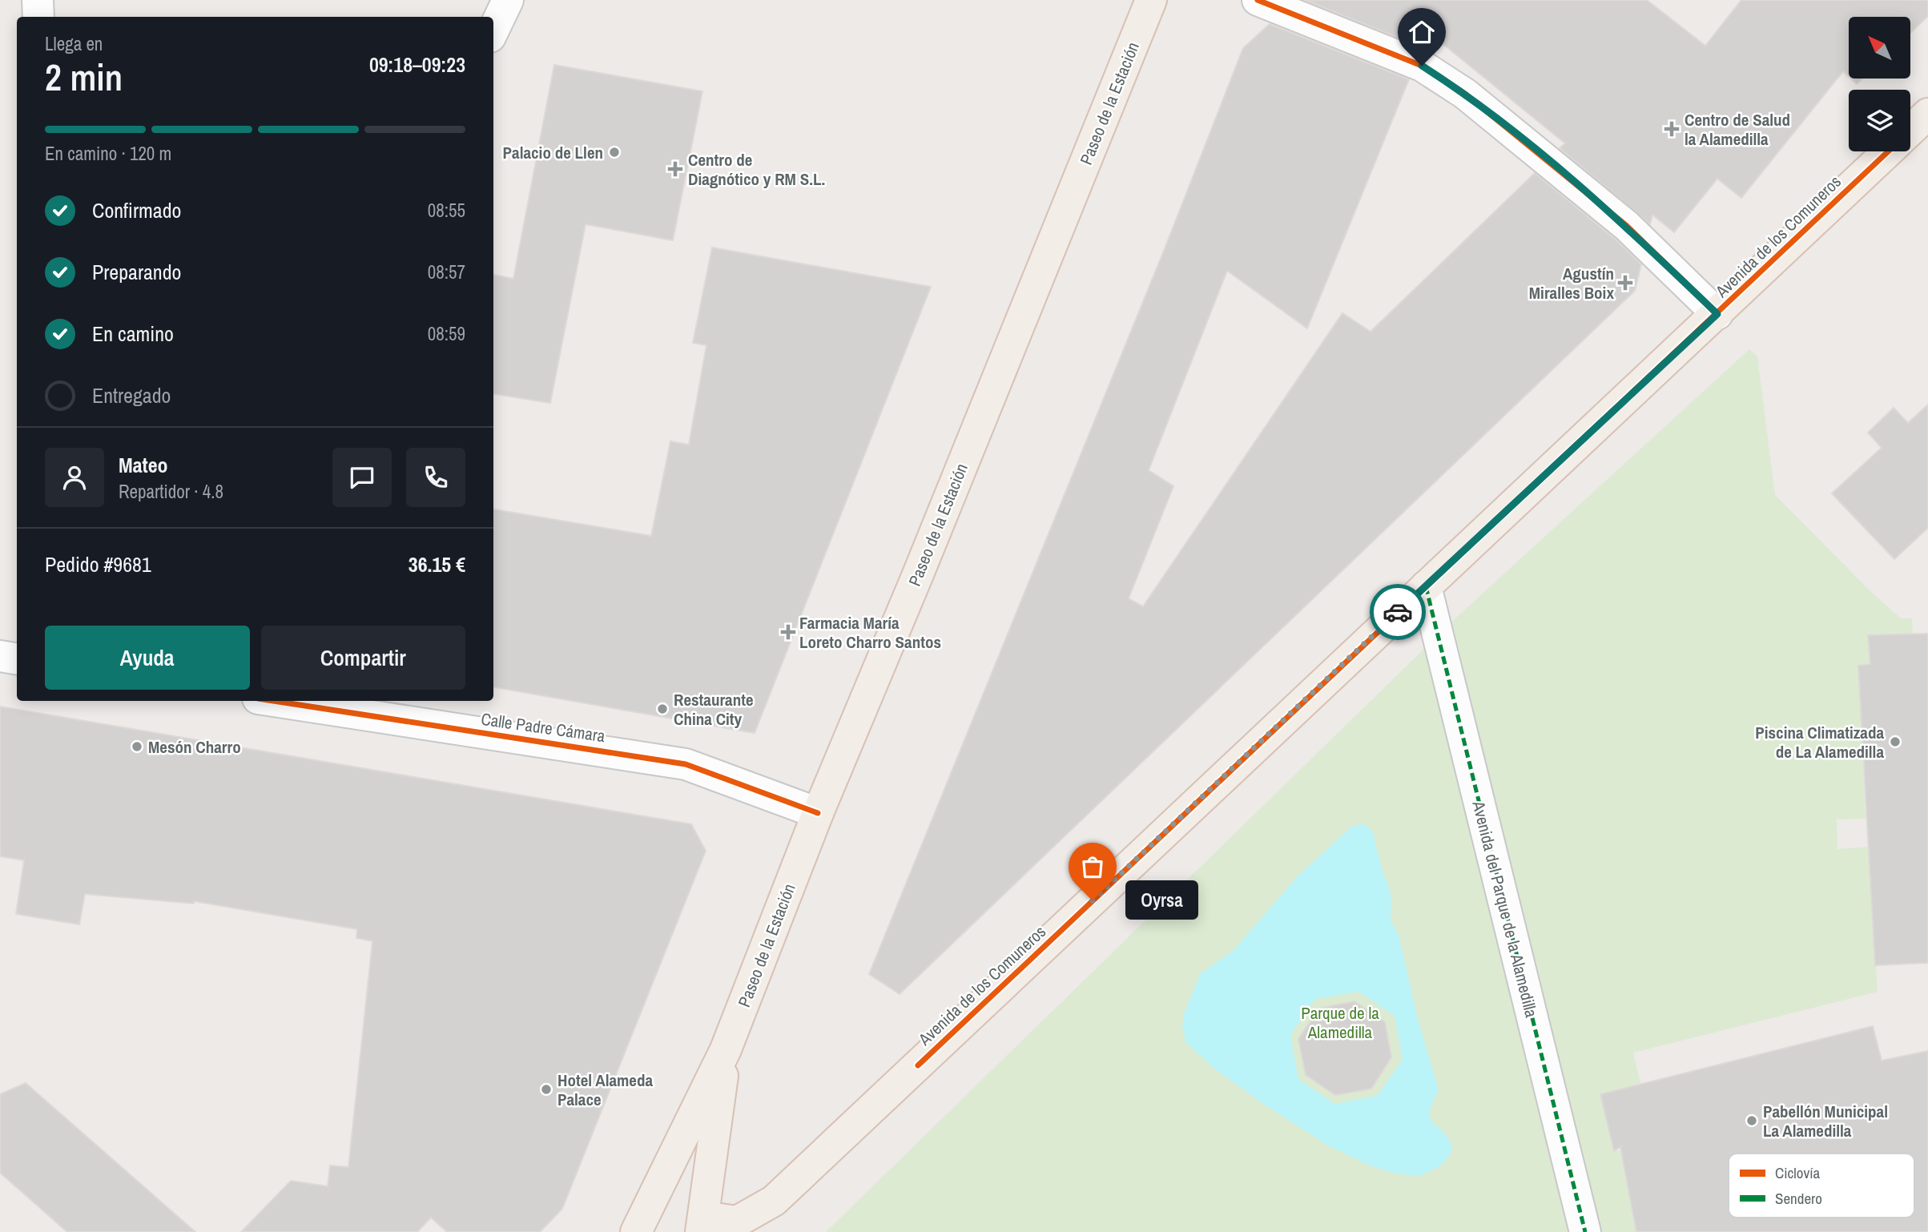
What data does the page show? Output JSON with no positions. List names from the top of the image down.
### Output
{
  "streets": {
    "main road": ["Paseo de la Estación", "Avenida de los Comuneros"],
    "street": ["Calle Padre Cámara", "Avenida del Parque de la Alamedilla"]
  },
  "crossings": [
    ["Paseo de la Estación", "Avenida de los Comuneros"],
    ["Paseo de la Estación", "Calle Padre Cámara"],
    ["Avenida de los Comuneros", "Avenida del Parque de la Alamedilla"]
  ],
  "parks": ["Parque de la Alamedilla"],
  "places": {
    "health": [
      "Centro de Salud la Alamedilla",
      "Centro de Diagnótico y RM S.L.",
      "Agustín Miralles Boix",
      "Farmacia María Loreto Charro Santos"
    ],
    "other": [
      "Palacio de Llen",
      "Restaurante China City",
      "Piscina Climatizada de La Alamedilla",
      "Mesón Charro",
      "Oyrsa",
      "Hotel Alameda Palace",
      "Pabellón Municipal La Alamedilla"
    ]
  },
  "legend": ["Ciclovía", "Sendero"],
  "north": "top left",
  "page": {
    "heading": ["2 min", "Llega en", "09:18–09:23"],
    "panel": [
      "Mateo",
      "Repartidor · 4.8",
      "Pedido #9681",
      "36.15 €"
    ],
    "bar": "En camino · 120 m",
    "list": [
      ["Confirmado", "08:55"],
      ["Preparando", "08:57"],
      ["En camino", "08:59"],
      "Entregado"
    ],
    "buttons": ["Ayuda", "Compartir"],
    "bubble": "Oyrsa"
  }
}
